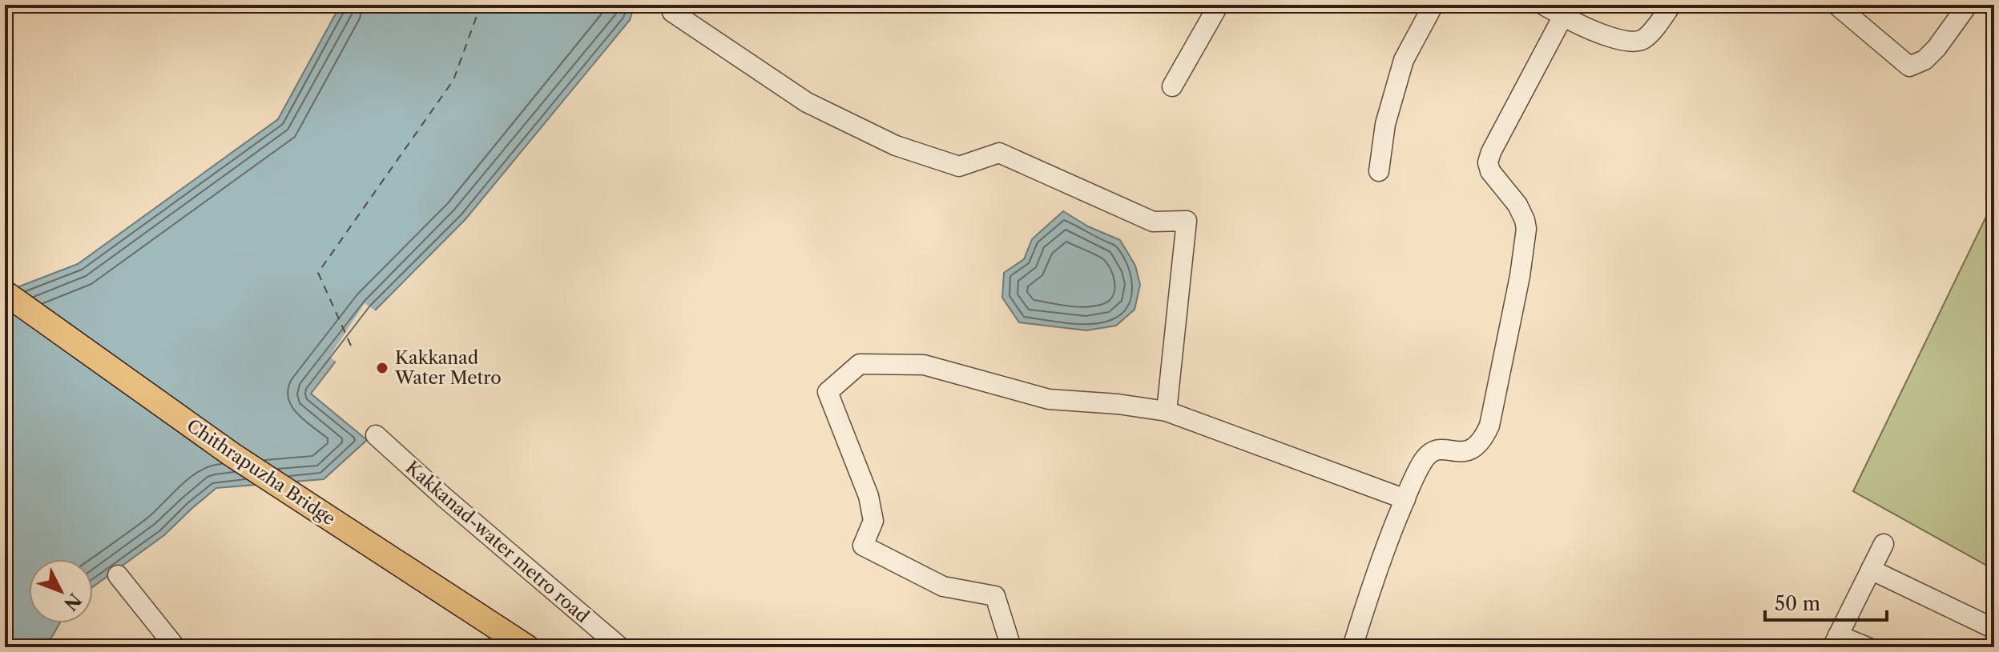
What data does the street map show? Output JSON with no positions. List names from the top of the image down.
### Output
{
  "streets": {
    "main road": ["Chithrapuzha Bridge"],
    "street": ["Kakkanad-water metro road"]
  },
  "places": ["Kakkanad Water Metro"],
  "scale_bar": "50 m",
  "north": "bottom right"
}
